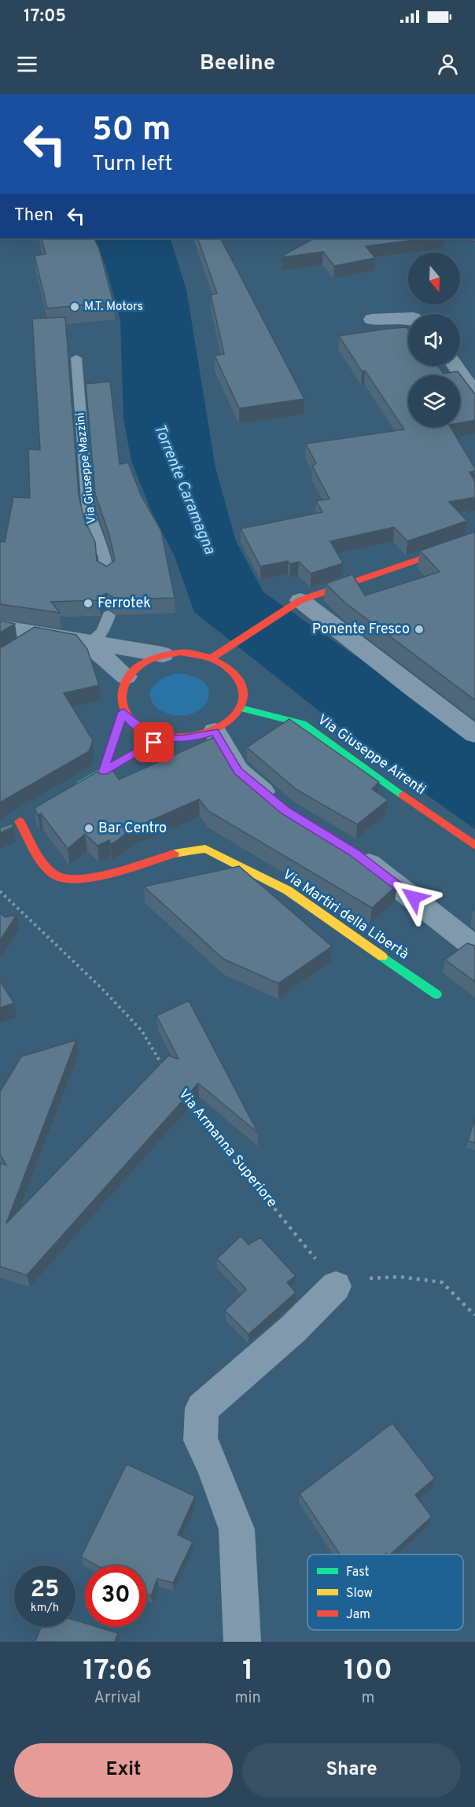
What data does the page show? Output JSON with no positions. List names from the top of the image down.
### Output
{
  "streets": {
    "main road": ["Via Giuseppe Airenti", "Via Martiri della Libertà"],
    "lane": ["Via Giuseppe Mazzini"],
    "path": ["Via Armanna Superiore"]
  },
  "water": ["Torrente Caramagna"],
  "places": [
    "M.T. Motors",
    "Ferrotek",
    "Ponente Fresco",
    "Bar Centro"
  ],
  "legend": ["Fast", "Slow", "Jam"],
  "north": "bottom",
  "page": {
    "status": "17:05",
    "header": "Beeline",
    "turn": ["50 m", "Turn left"],
    "then": "Then",
    "speed": "25 km/h",
    "limit": "30",
    "eta": [
      "17:06",
      "Arrival",
      "1",
      "min",
      "100",
      "m"
    ],
    "buttons": ["Exit", "Share"]
  }
}
